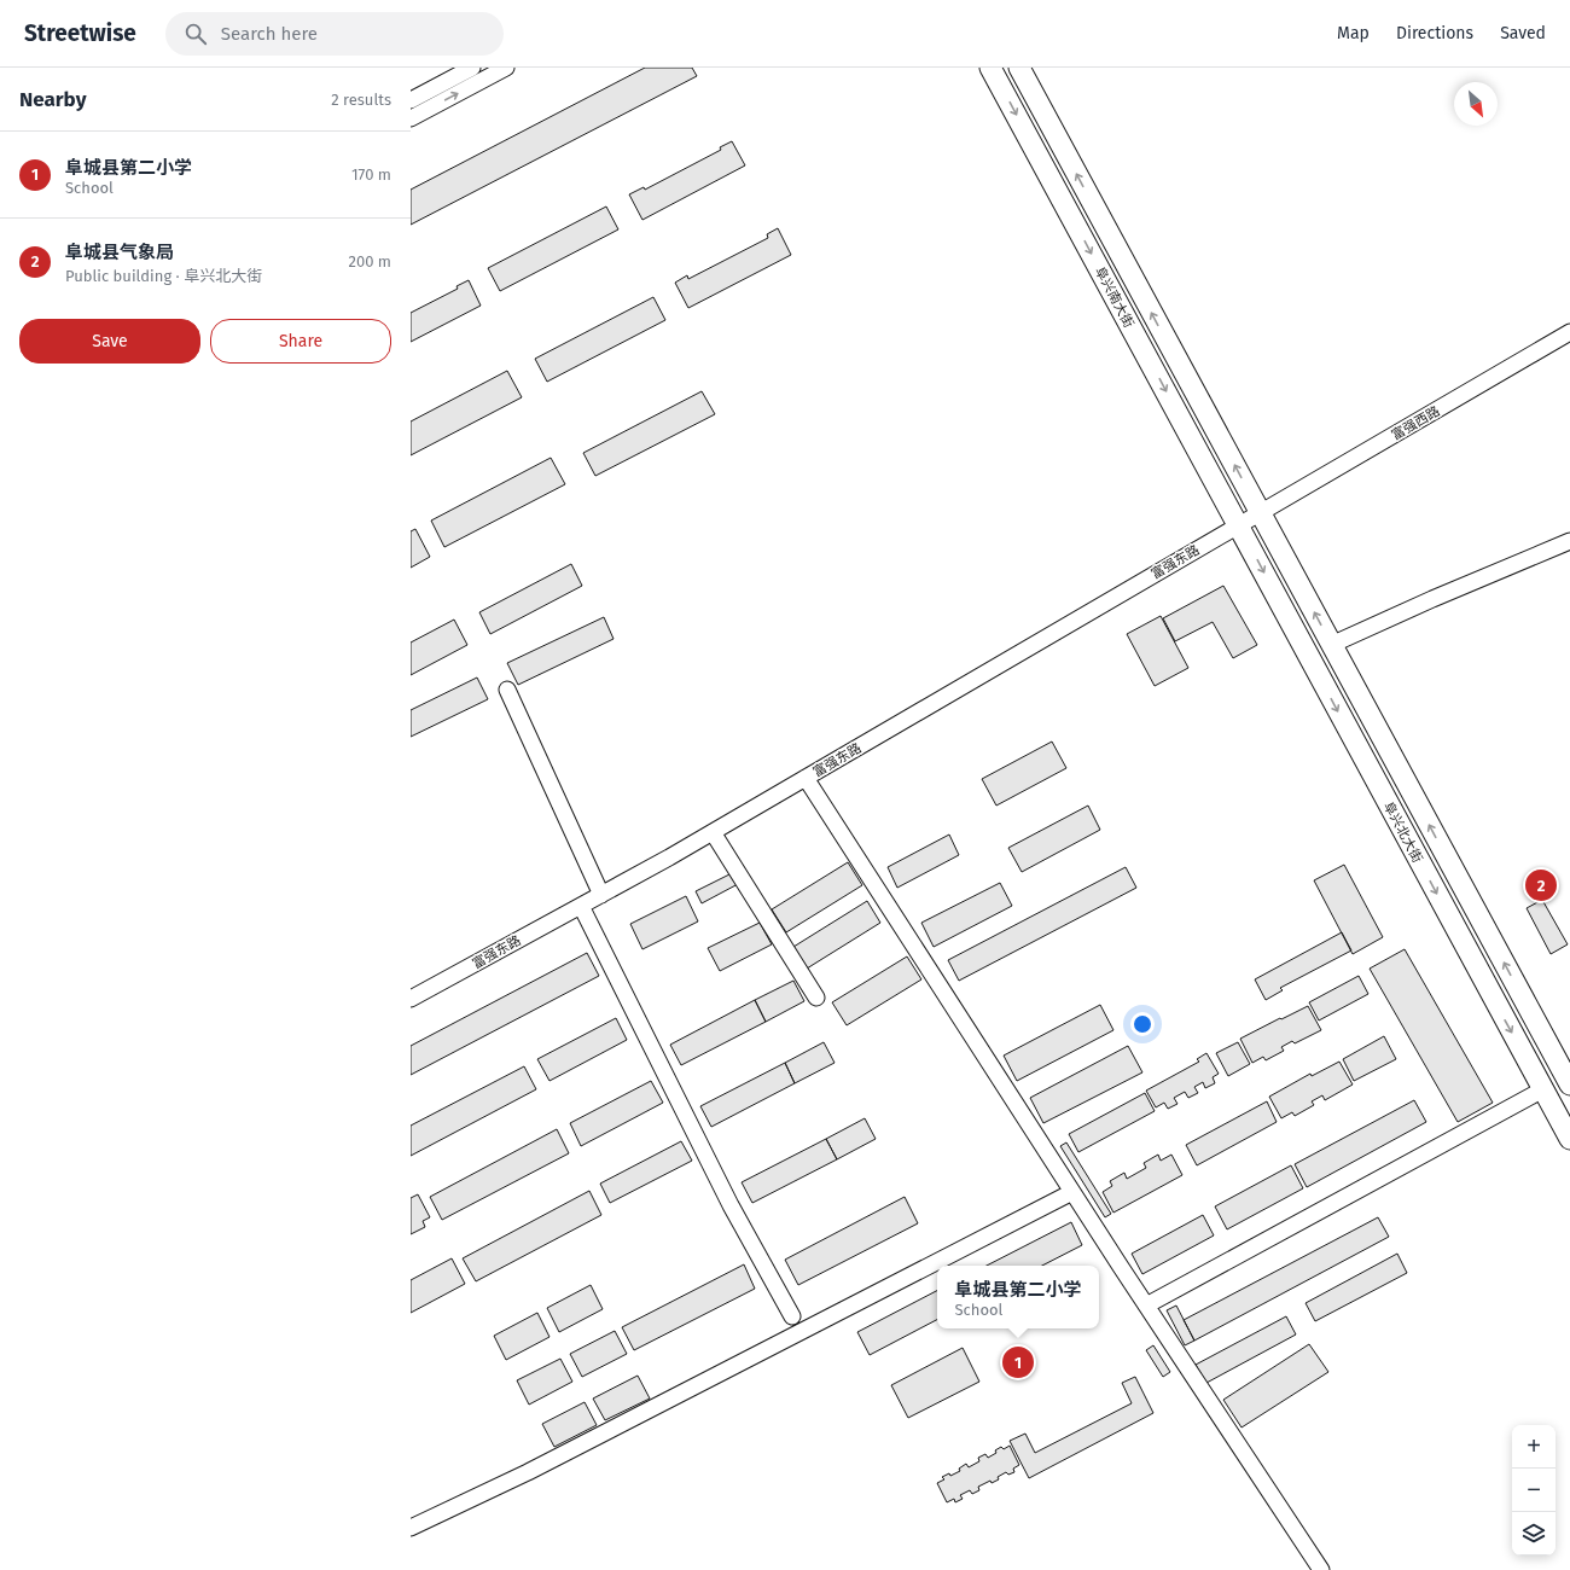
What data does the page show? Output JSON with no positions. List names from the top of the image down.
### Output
{
  "streets": {
    "main road": ["阜兴南大街", "阜兴北大街"],
    "street": ["富强西路", "富强东路"]
  },
  "crossings": [
    ["阜兴南大街", "富强西路"],
    ["阜兴南大街", "富强东路"],
    ["阜兴南大街", "阜兴北大街"],
    ["富强西路", "富强东路"],
    ["富强西路", "阜兴北大街"],
    ["富强东路", "阜兴北大街"]
  ],
  "north": "bottom right",
  "page": {
    "header": "Streetwise",
    "search": "Search here",
    "nav": ["Map", "Directions", "Saved"],
    "heading": ["Nearby", "2 results"],
    "list": [
      {
        "mark": "1",
        "name": "阜城县第二小学",
        "note": "School",
        "value": "170 m"
      },
      {
        "mark": "2",
        "name": "阜城县气象局",
        "note": "Public building · 阜兴北大街",
        "value": "200 m"
      }
    ],
    "buttons": ["Save", "Share"],
    "pins": ["2", "1"],
    "popup": ["阜城县第二小学", "School"],
    "map_buttons": ["+", "−"]
  }
}
